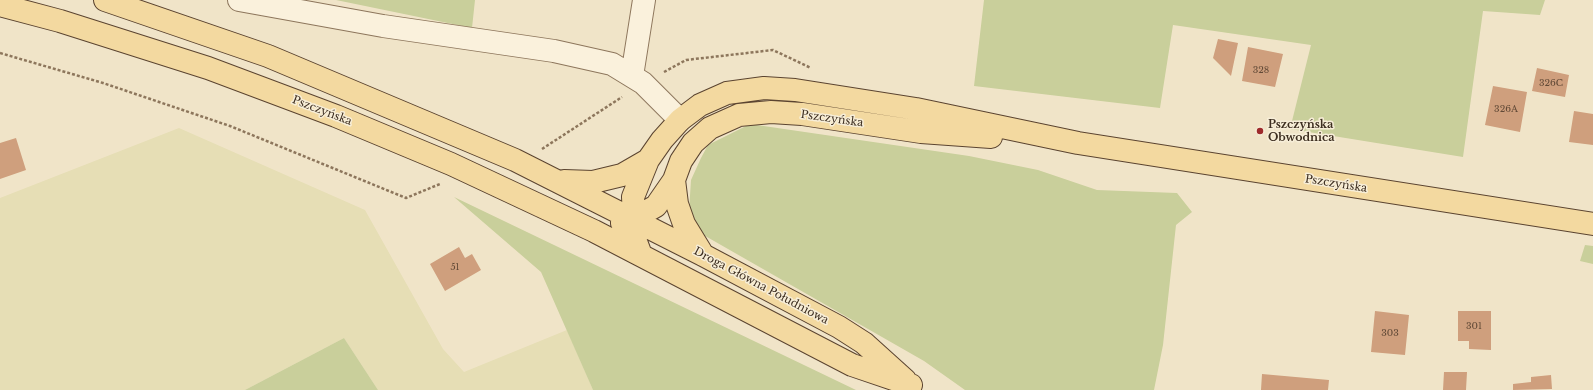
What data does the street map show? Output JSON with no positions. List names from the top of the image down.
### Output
{
  "streets": {
    "main road": ["Pszczyńska", "Droga Główna Południowa"]
  },
  "crossings": [
    ["Pszczyńska", "Droga Główna Południowa"]
  ],
  "places": ["Pszczyńska Obwodnica"],
  "house_numbers": [
    "328",
    "326C",
    "326A",
    "51",
    "301",
    "303"
  ]
}
